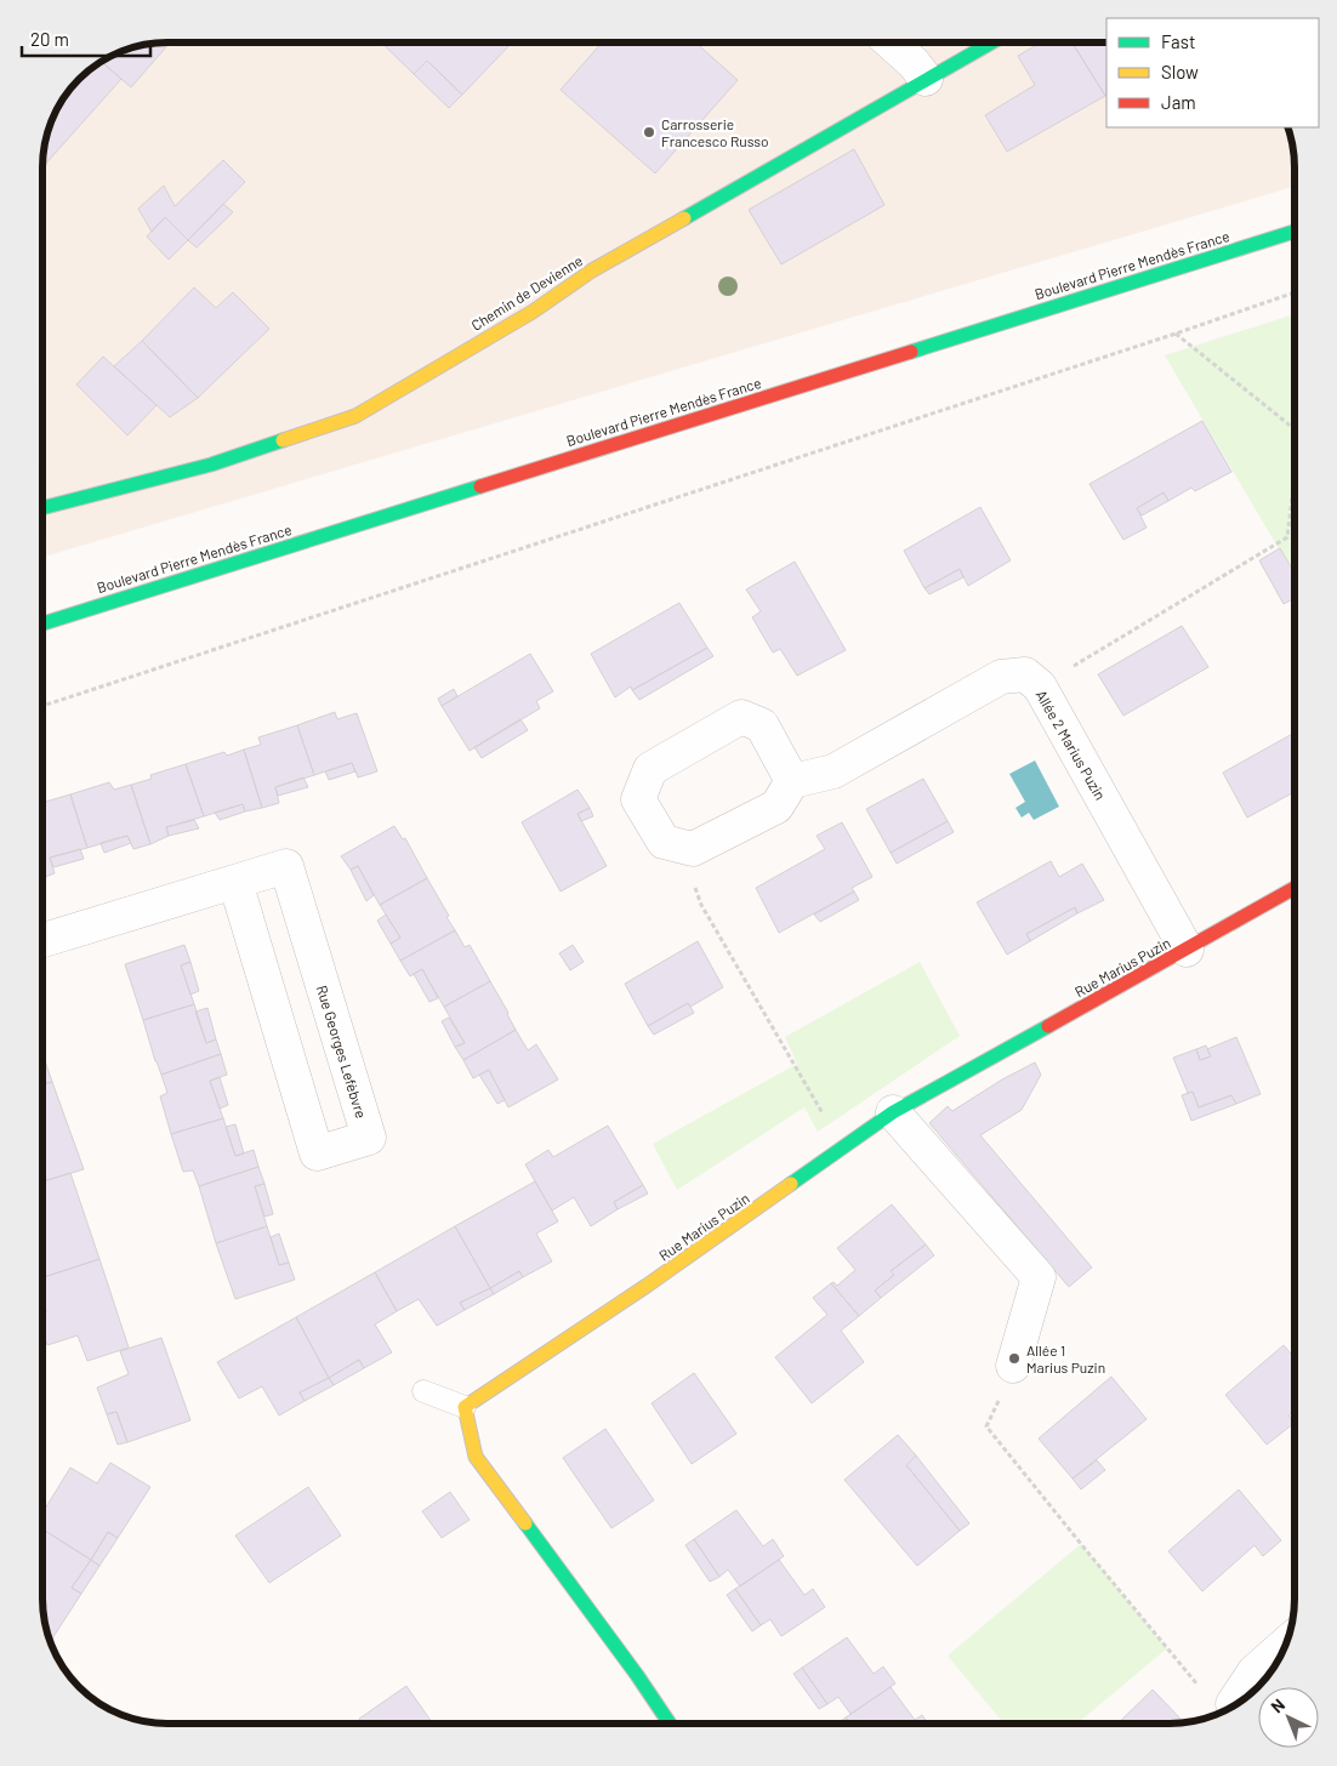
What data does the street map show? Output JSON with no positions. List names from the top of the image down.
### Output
{
  "streets": {
    "street": [
      "Boulevard Pierre Mendès France",
      "Chemin de Devienne",
      "Allée 2 Marius Puzin",
      "Rue Marius Puzin",
      "Rue Georges Lefèbvre"
    ]
  },
  "crossings": [
    ["Allée 2 Marius Puzin", "Rue Marius Puzin"]
  ],
  "places": ["Carrosserie Francesco Russo", "Allée 1 Marius Puzin"],
  "legend": ["Fast", "Slow", "Jam"],
  "scale_bar": "20 m",
  "north": "top left"
}
